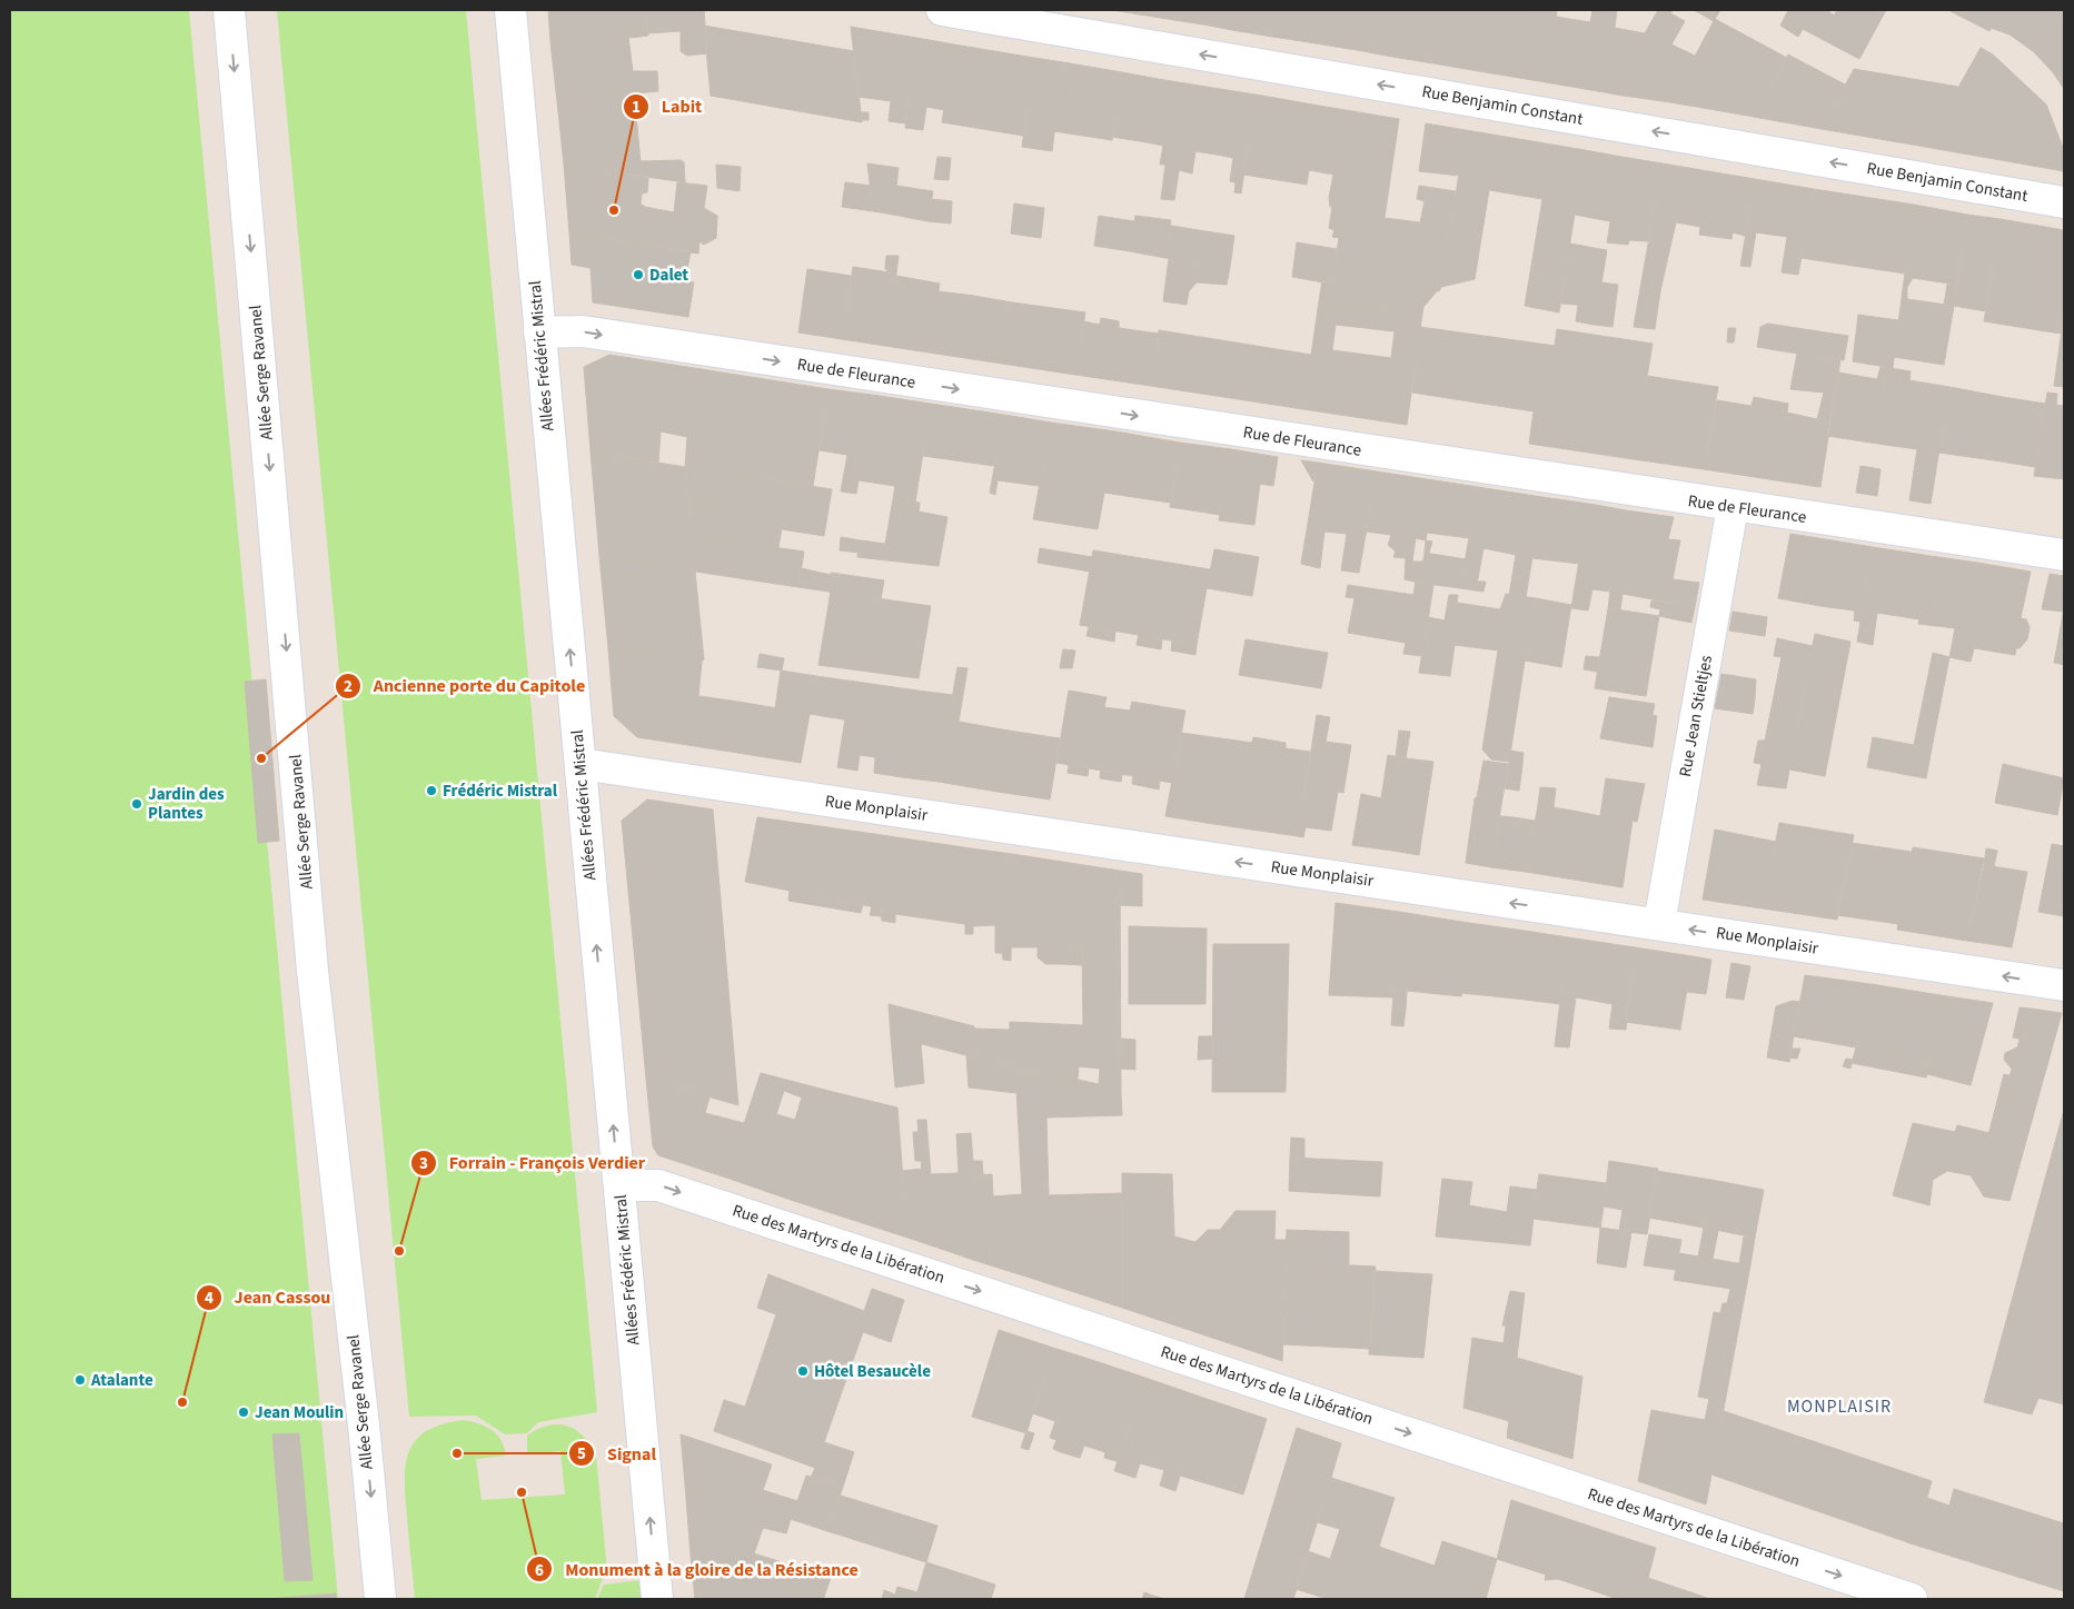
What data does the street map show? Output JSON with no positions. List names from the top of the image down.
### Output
{
  "streets": {
    "street": [
      "Rue Benjamin Constant",
      "Allées Frédéric Mistral",
      "Allée Serge Ravanel",
      "Rue de Fleurance",
      "Rue Jean Stieltjes",
      "Rue Monplaisir",
      "Rue des Martyrs de la Libération"
    ]
  },
  "crossings": [
    ["Allées Frédéric Mistral", "Rue de Fleurance"],
    ["Allées Frédéric Mistral", "Rue Monplaisir"],
    ["Allées Frédéric Mistral", "Rue des Martyrs de la Libération"],
    ["Rue de Fleurance", "Rue Jean Stieltjes"],
    ["Rue Jean Stieltjes", "Rue Monplaisir"]
  ],
  "one_way": [
    "Rue Benjamin Constant",
    "Allées Frédéric Mistral",
    "Allée Serge Ravanel",
    "Rue de Fleurance",
    "Rue Monplaisir",
    "Rue des Martyrs de la Libération"
  ],
  "districts": ["MONPLAISIR"],
  "places": [
    "Labit",
    "Dalet",
    "Ancienne porte du Capitole",
    "Frédéric Mistral",
    "Jardin des Plantes",
    "Forrain - François Verdier",
    "Hôtel Besaucèle",
    "Atalante",
    "Jean Cassou",
    "Jean Moulin",
    "Signal",
    "Monument à la gloire de la Résistance"
  ]
}
